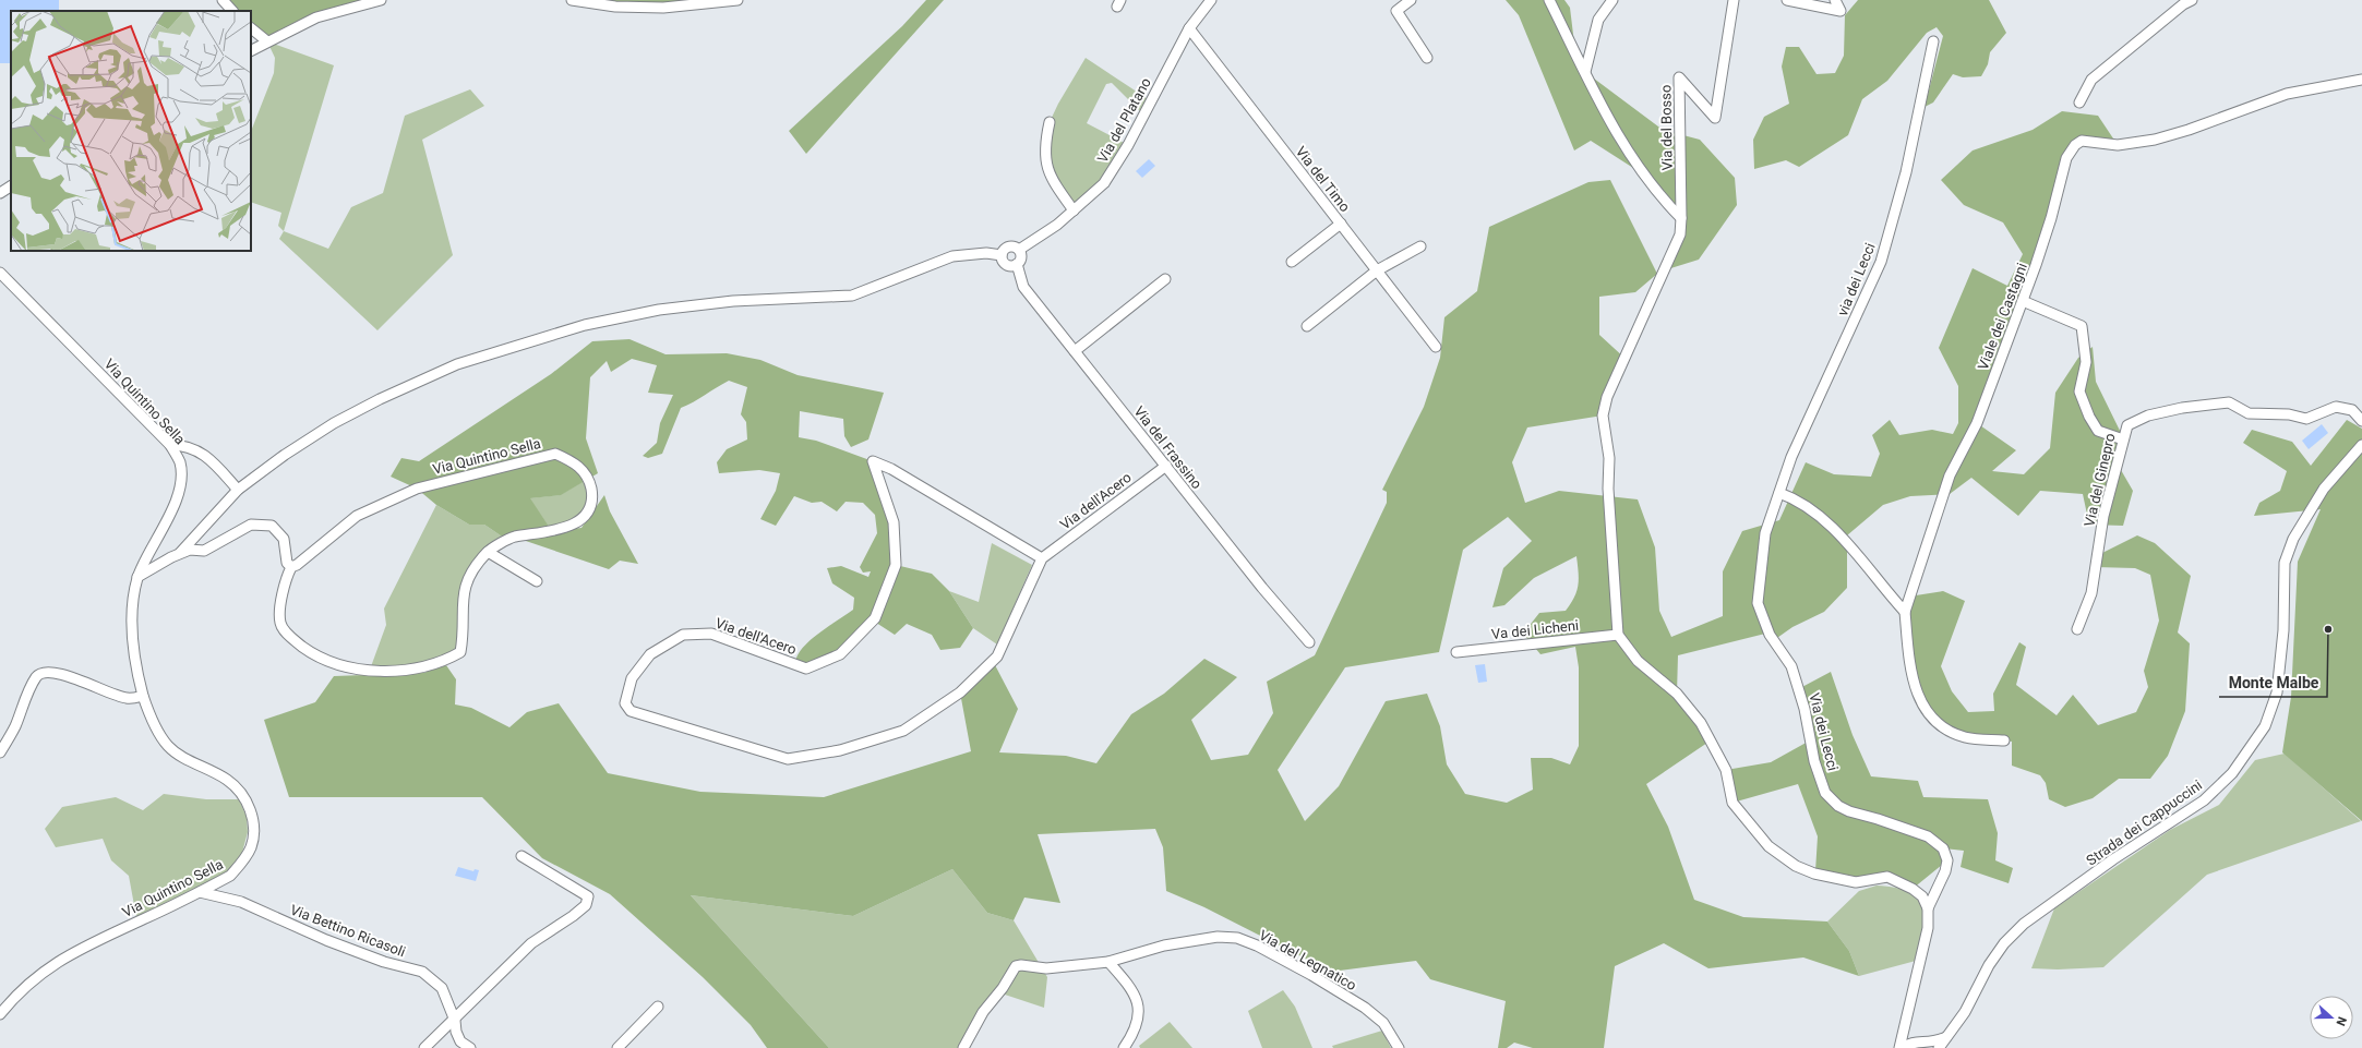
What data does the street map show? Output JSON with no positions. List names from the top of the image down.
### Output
{
  "streets": {
    "street": [
      "Via del Platano",
      "Via del Bosso",
      "Via del Timo",
      "via dei Lecci",
      "Viale dei Castagni",
      "Via Quintino Sella",
      "Via del Frassino",
      "Via del Ginepro",
      "Via dell'Acero",
      "Va dei Licheni",
      "Via dei Lecci",
      "Strada dei Cappuccini",
      "Via Bettino Ricasoli",
      "Via del Legnatico"
    ]
  },
  "crossings": [
    ["Via del Platano", "Via del Timo"],
    ["Via del Platano", "Via del Frassino"],
    ["via dei Lecci", "Via dei Lecci"],
    ["Via Quintino Sella", "Via Bettino Ricasoli"],
    ["Via del Frassino", "Via dell'Acero"]
  ],
  "places": ["Monte Malbe"],
  "north": "right"
}
